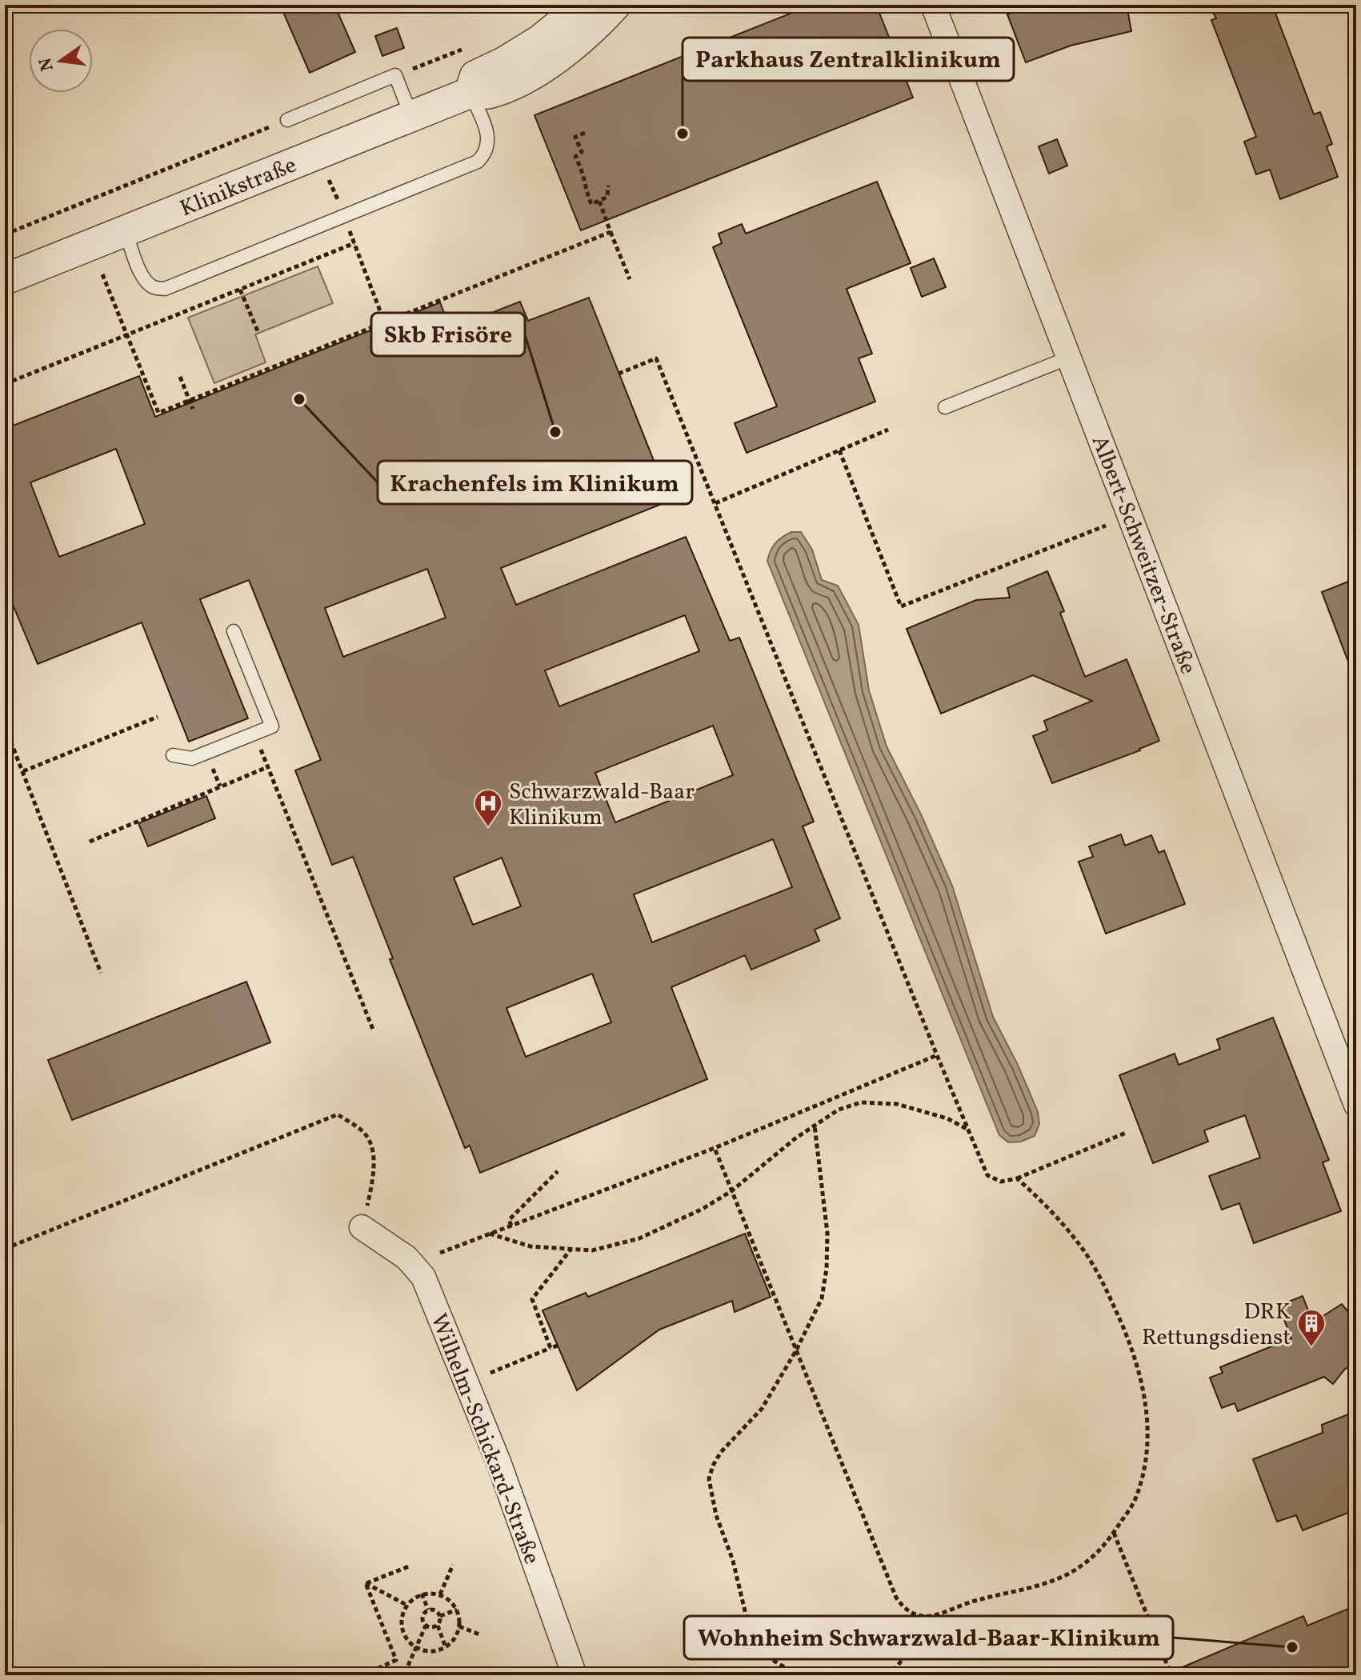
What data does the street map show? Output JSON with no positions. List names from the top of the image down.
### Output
{
  "streets": {
    "street": ["Klinikstraße", "Albert-Schweitzer-Straße", "Wilhelm-Schickard-Straße"]
  },
  "places": {
    "other": [
      "Parkhaus Zentralklinikum",
      "Krachenfels im Klinikum",
      "Skb Frisöre",
      "Wohnheim Schwarzwald-Baar-Klinikum"
    ],
    "hospital": ["Schwarzwald-Baar Klinikum"],
    "building": ["DRK Rettungsdienst"]
  },
  "north": "left"
}
